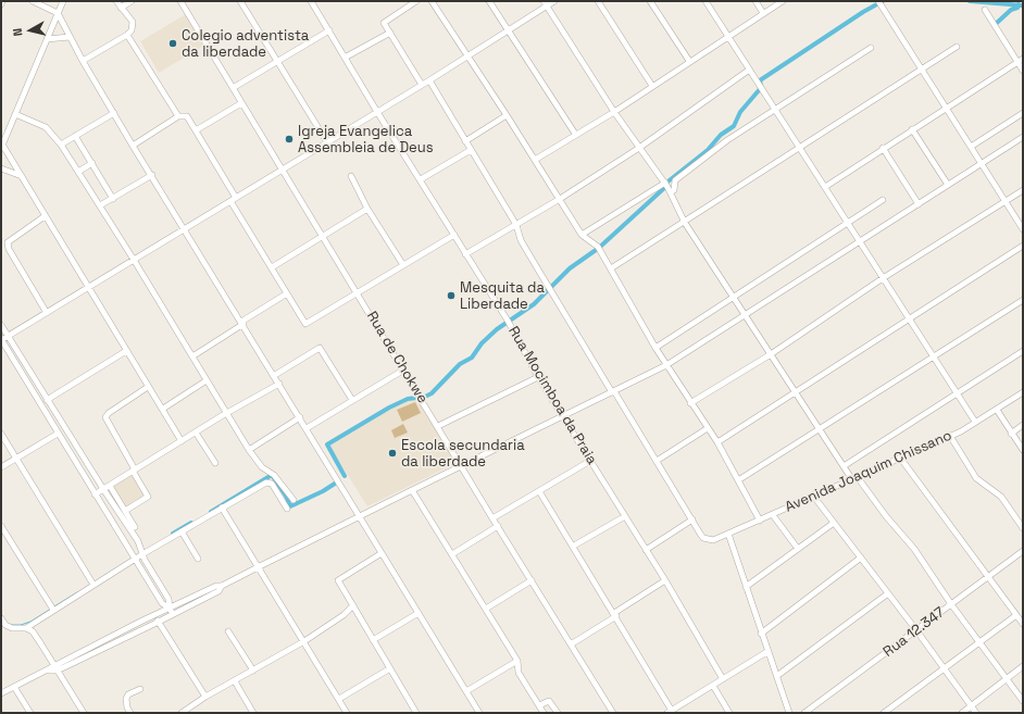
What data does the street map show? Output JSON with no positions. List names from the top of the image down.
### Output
{
  "streets": {
    "street": [
      "Rua de Chokwe",
      "Rua Mocimboa da Praia",
      "Avenida Joaquim Chissano",
      "Rua 12.347"
    ]
  },
  "places": [
    "Colegio adventista da liberdade",
    "Igreja Evangelica Assembleia de Deus",
    "Mesquita da Liberdade",
    "Escola secundaria da liberdade"
  ],
  "north": "left"
}
